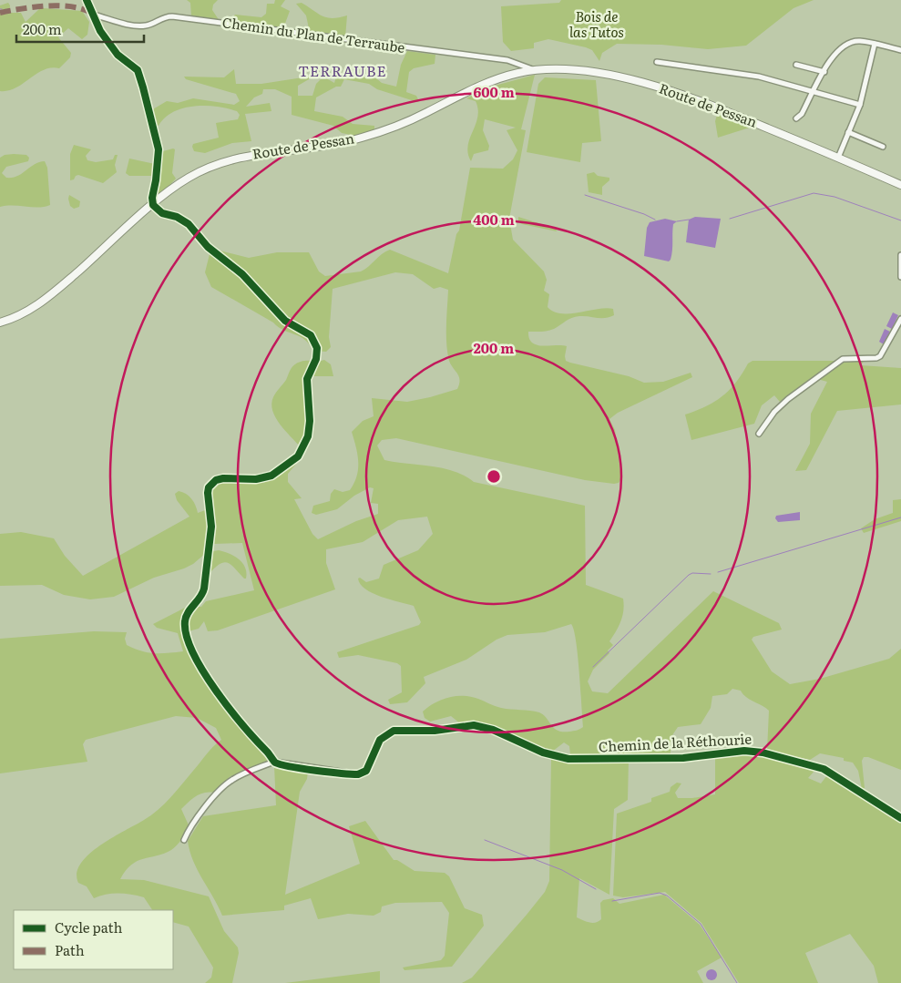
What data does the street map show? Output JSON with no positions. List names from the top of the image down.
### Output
{
  "streets": {
    "main road": ["Route de Pessan"],
    "street": ["Chemin du Plan de Terraube", "Chemin de la Réthourie"]
  },
  "crossings": [
    ["Chemin du Plan de Terraube", "Route de Pessan"]
  ],
  "districts": ["TERRAUBE"],
  "parks": ["Bois de las Tutos"],
  "legend": ["Cycle path", "Path"],
  "scale_bar": "200 m",
  "rings": ["600 m", "400 m", "200 m"]
}
